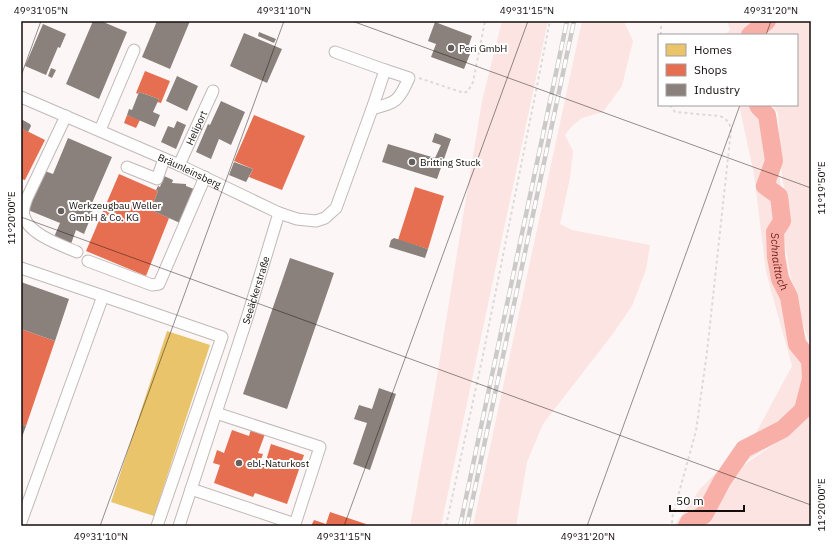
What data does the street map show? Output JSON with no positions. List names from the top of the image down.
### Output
{
  "streets": {
    "street": ["Heliport", "Bräunleinsberg", "Seeäckerstraße"]
  },
  "crossings": [
    ["Heliport", "Bräunleinsberg"],
    ["Bräunleinsberg", "Seeäckerstraße"]
  ],
  "water": ["Schnaittach"],
  "places": [
    "Peri GmbH",
    "Britting Stuck",
    "Werkzeugbau Weller GmbH & Co. KG",
    "ebl-Naturkost"
  ],
  "legend": ["Homes", "Shops", "Industry"],
  "scale_bar": "50 m",
  "coordinates": [
    "49°31'05\"N",
    "49°31'10\"N",
    "49°31'15\"N",
    "49°31'20\"N",
    "11°19'50\"E",
    "11°20'00\"E"
  ]
}
